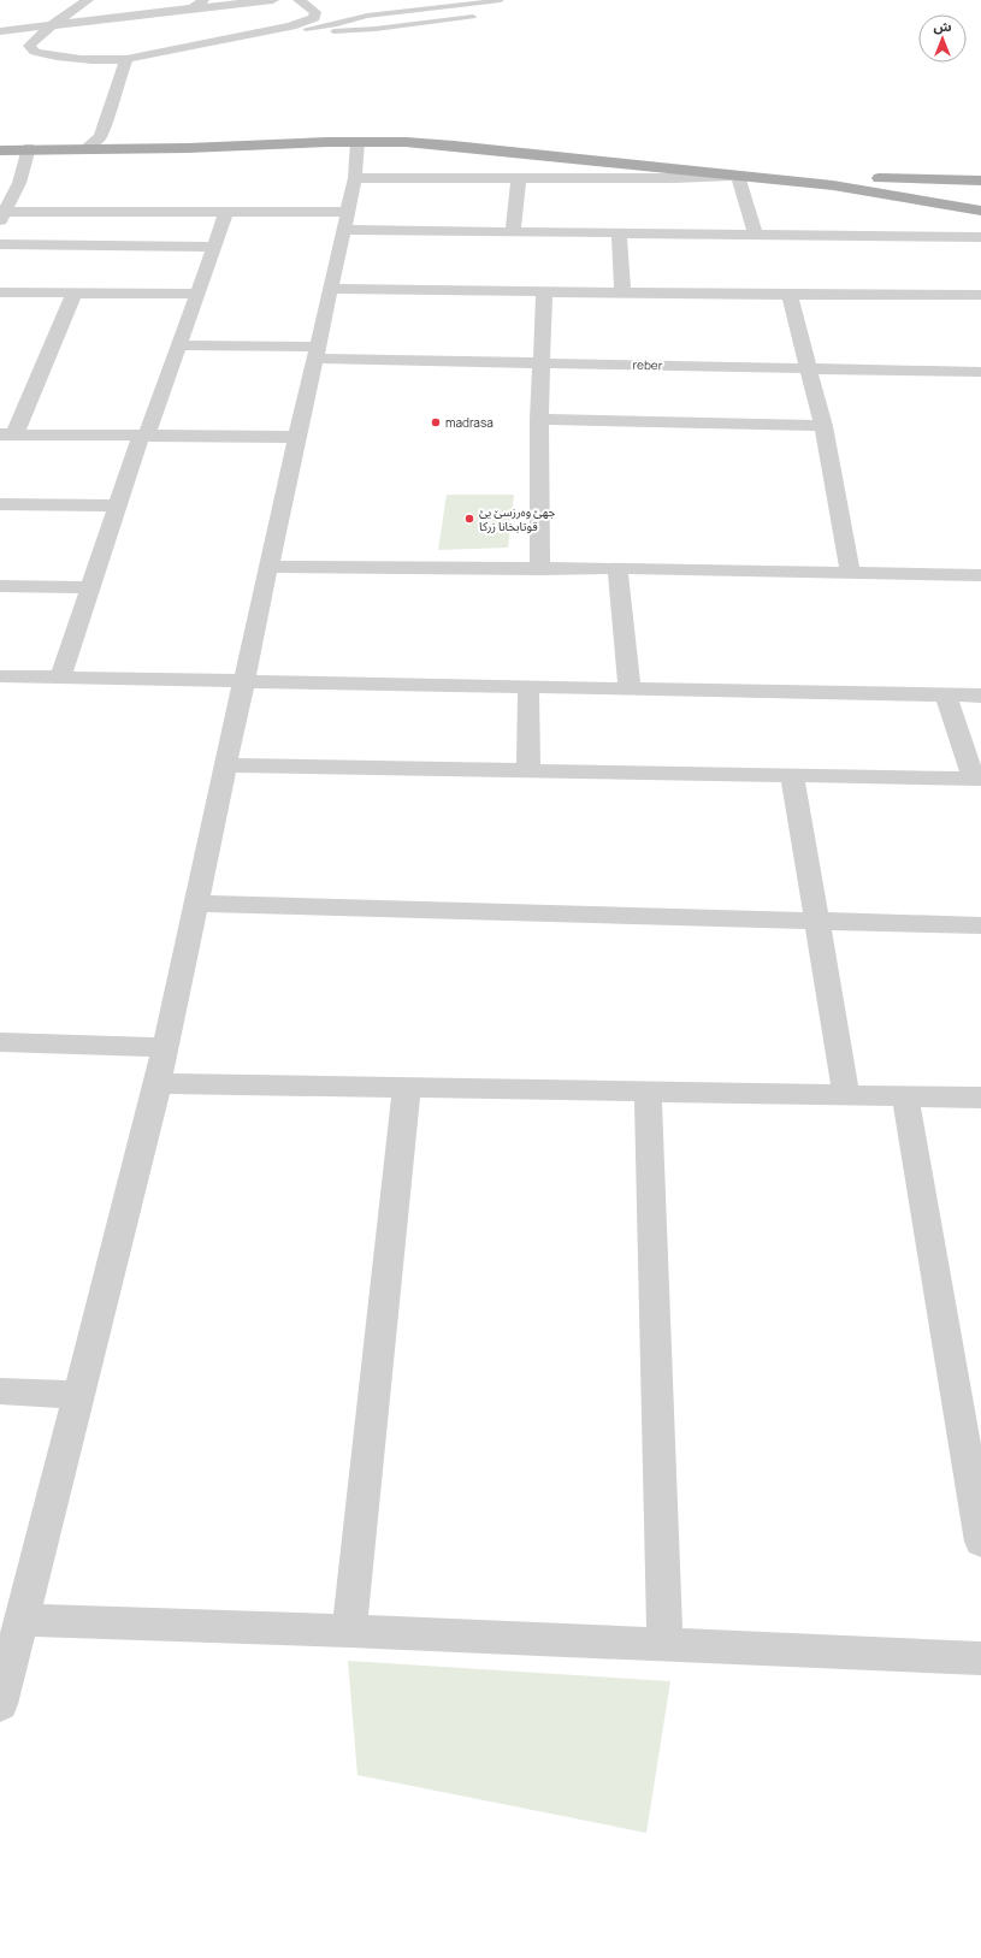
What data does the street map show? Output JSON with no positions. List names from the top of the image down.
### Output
{
  "streets": {
    "street": ["reber"]
  },
  "places": ["madrasa", "جھێ وەرزسێ یێ قوتابخانا زرکا"],
  "north": "top"
}
